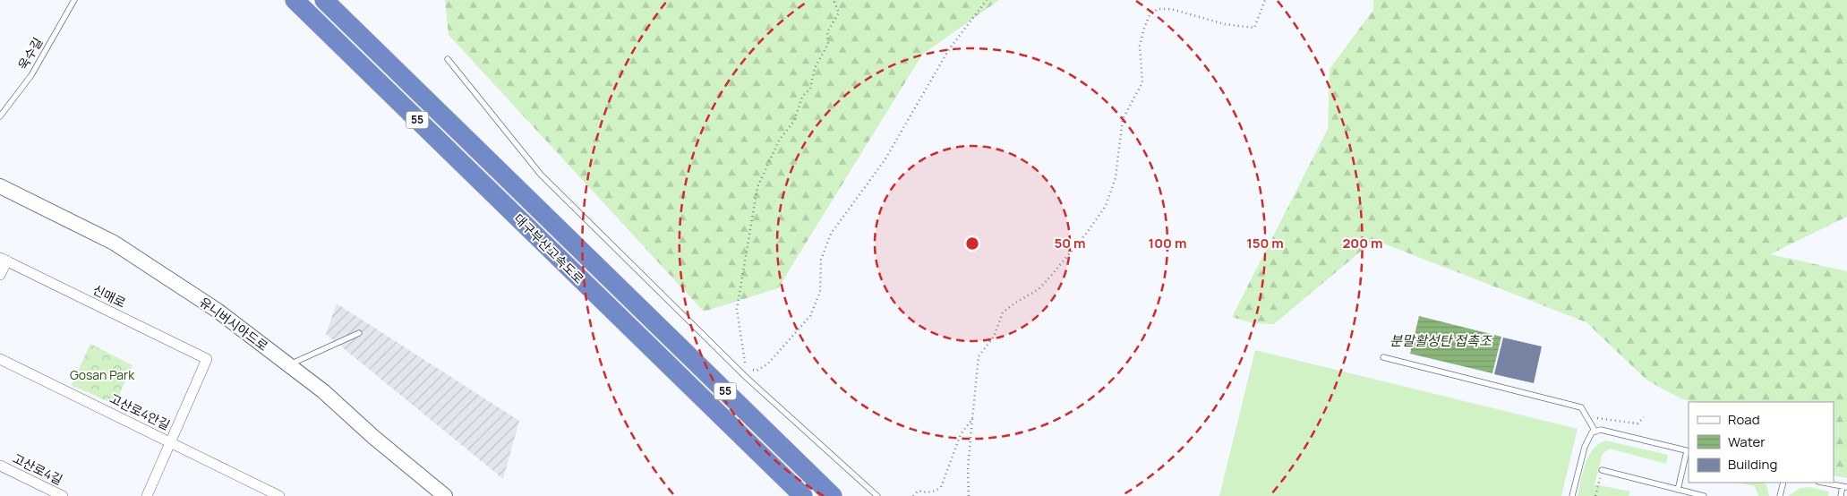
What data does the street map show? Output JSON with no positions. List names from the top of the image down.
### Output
{
  "streets": {
    "highway": ["55", "대구부산고속도로"],
    "main road": ["유니버시아드로"],
    "street": ["신매로", "고산로4안길", "고산로4길"],
    "lane": ["욱수길"]
  },
  "crossings": [
    ["신매로", "고산로4안길"]
  ],
  "water": ["분말활성탄 접촉조"],
  "parks": ["Gosan Park"],
  "legend": ["Road", "Water", "Building"],
  "rings": [
    "50 m",
    "100 m",
    "150 m",
    "200 m"
  ]
}
